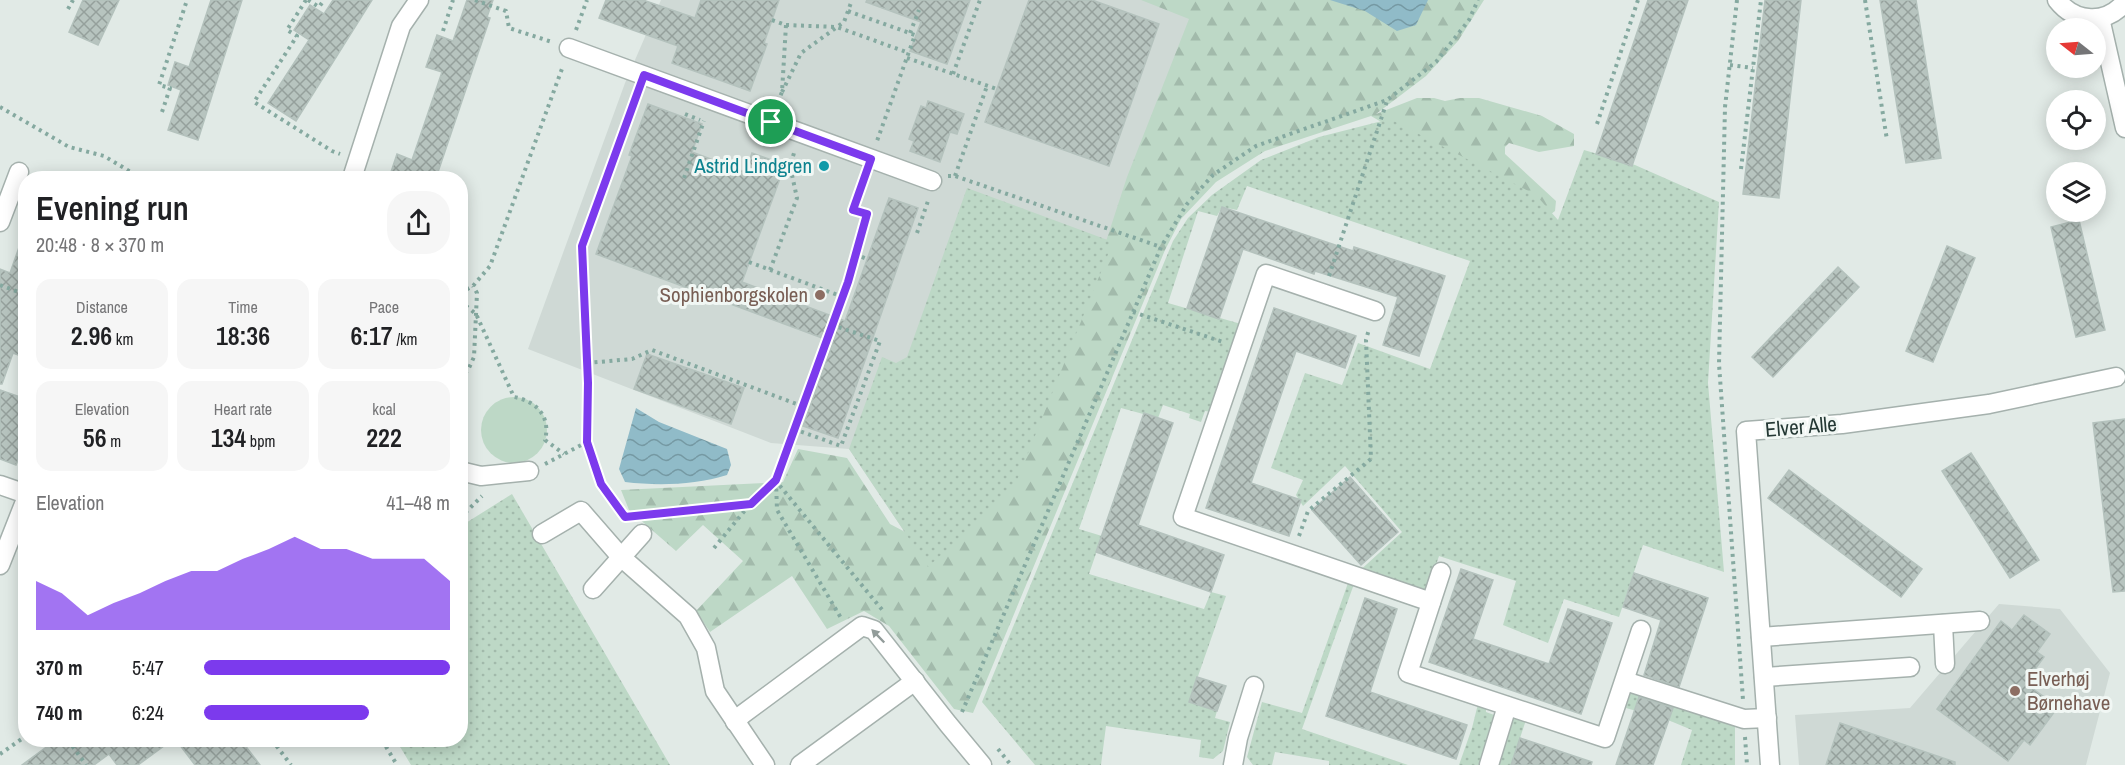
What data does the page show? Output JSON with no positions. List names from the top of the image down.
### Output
{
  "streets": {
    "street": ["Elver Alle"]
  },
  "places": ["Astrid Lindgren", "Sophienborgskolen", "Elverhøj Børnehave"],
  "north": "left",
  "page": {
    "heading": ["Evening run", "20:48 · 8 × 370 m"],
    "stats": [
      ["Distance", "2.96 km"],
      ["Time", "18:36"],
      ["Pace", "6:17 /km"],
      ["Elevation", "56 m"],
      ["Heart rate", "134 bpm"],
      ["kcal", "222"]
    ],
    "chart": ["Elevation", "41–48 m"],
    "list": [
      {
        "name": "370 m",
        "note": "5:47"
      },
      {
        "name": "740 m",
        "note": "6:24"
      }
    ]
  }
}
